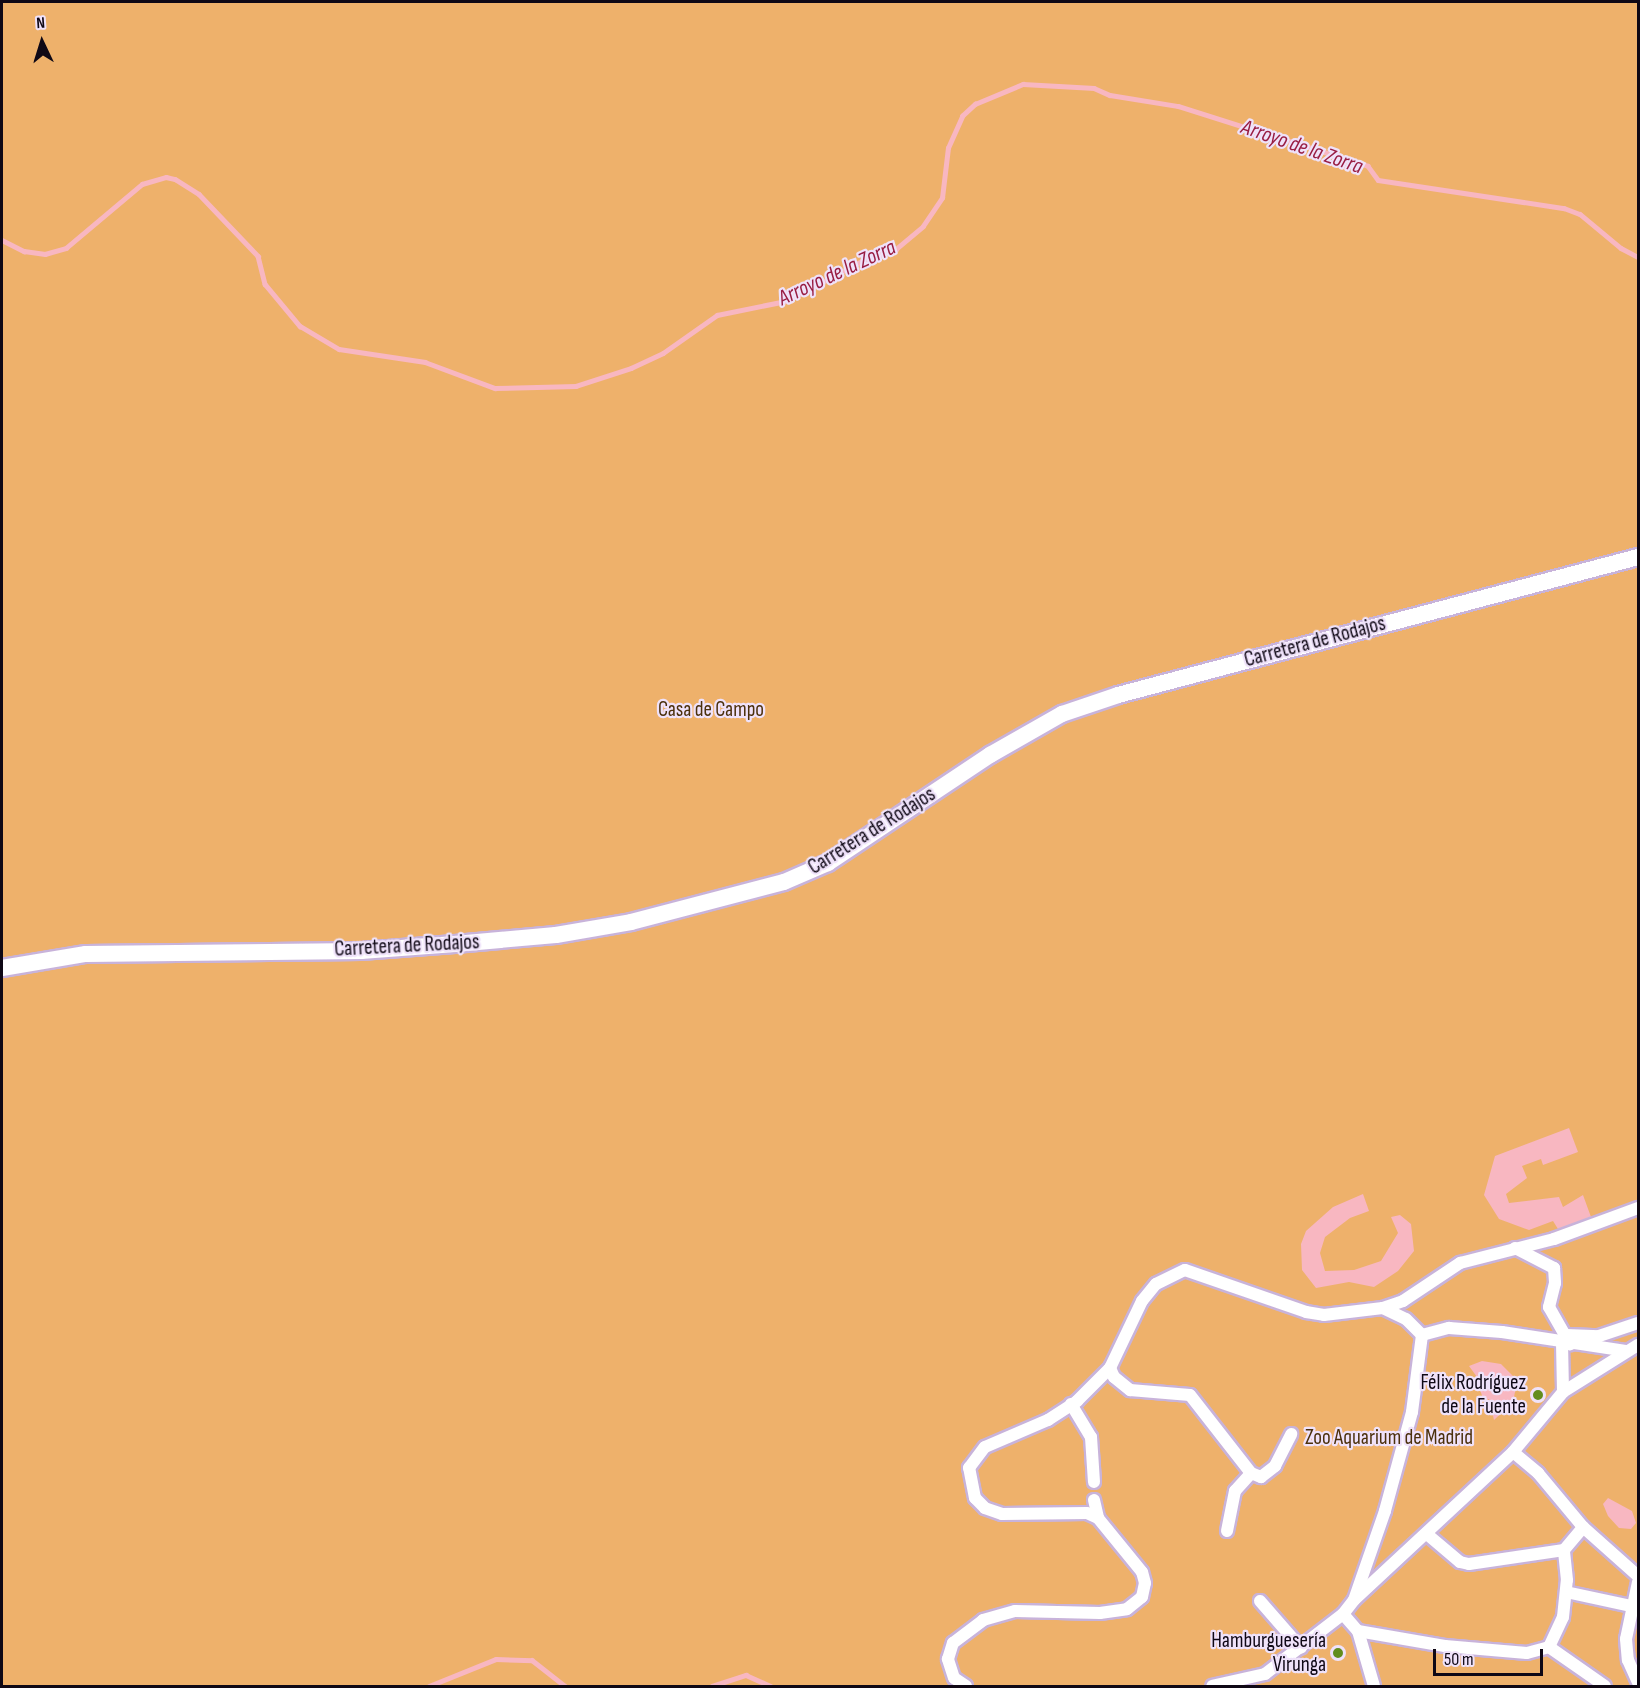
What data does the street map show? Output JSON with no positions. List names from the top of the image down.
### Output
{
  "streets": {
    "street": ["Carretera de Rodajos"]
  },
  "water": ["Arroyo de la Zorra"],
  "parks": ["Casa de Campo", "Zoo Aquarium de Madrid"],
  "places": ["Félix Rodríguez de la Fuente", "Hamburguesería Virunga"],
  "scale_bar": "50 m",
  "north": "top"
}
